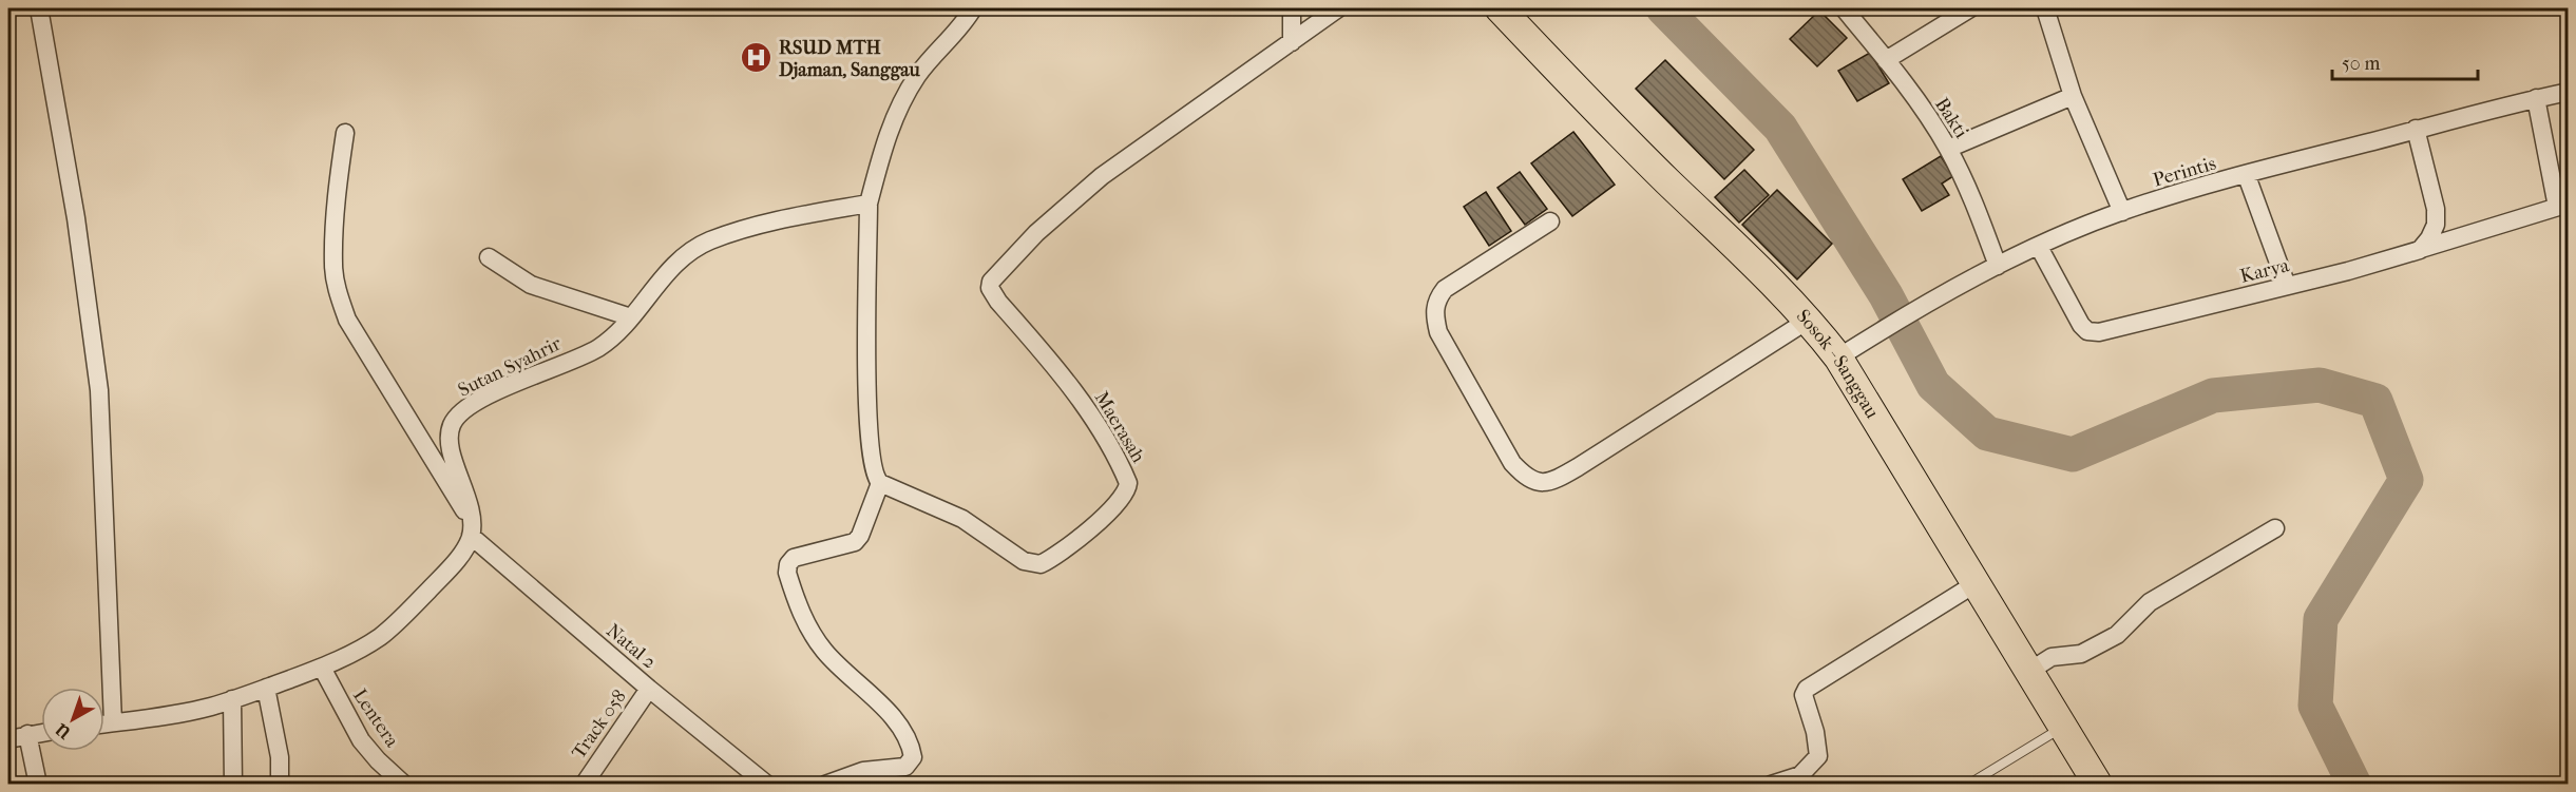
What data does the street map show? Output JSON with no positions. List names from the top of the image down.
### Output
{
  "streets": {
    "highway": ["Sosok - Sanggau"],
    "street": [
      "Bakti",
      "Perintis",
      "Karya",
      "Sutan Syahrir",
      "Maerasah",
      "Natal 2",
      "Lentera",
      "Track 058"
    ]
  },
  "crossings": [
    ["Bakti", "Perintis"],
    ["Perintis", "Karya"],
    ["Perintis", "Sosok - Sanggau"],
    ["Sutan Syahrir", "Natal 2"],
    ["Natal 2", "Track 058"]
  ],
  "places": {
    "hospital": ["RSUD MTH Djaman, Sanggau"]
  },
  "scale_bar": "50 m",
  "north": "bottom left"
}
